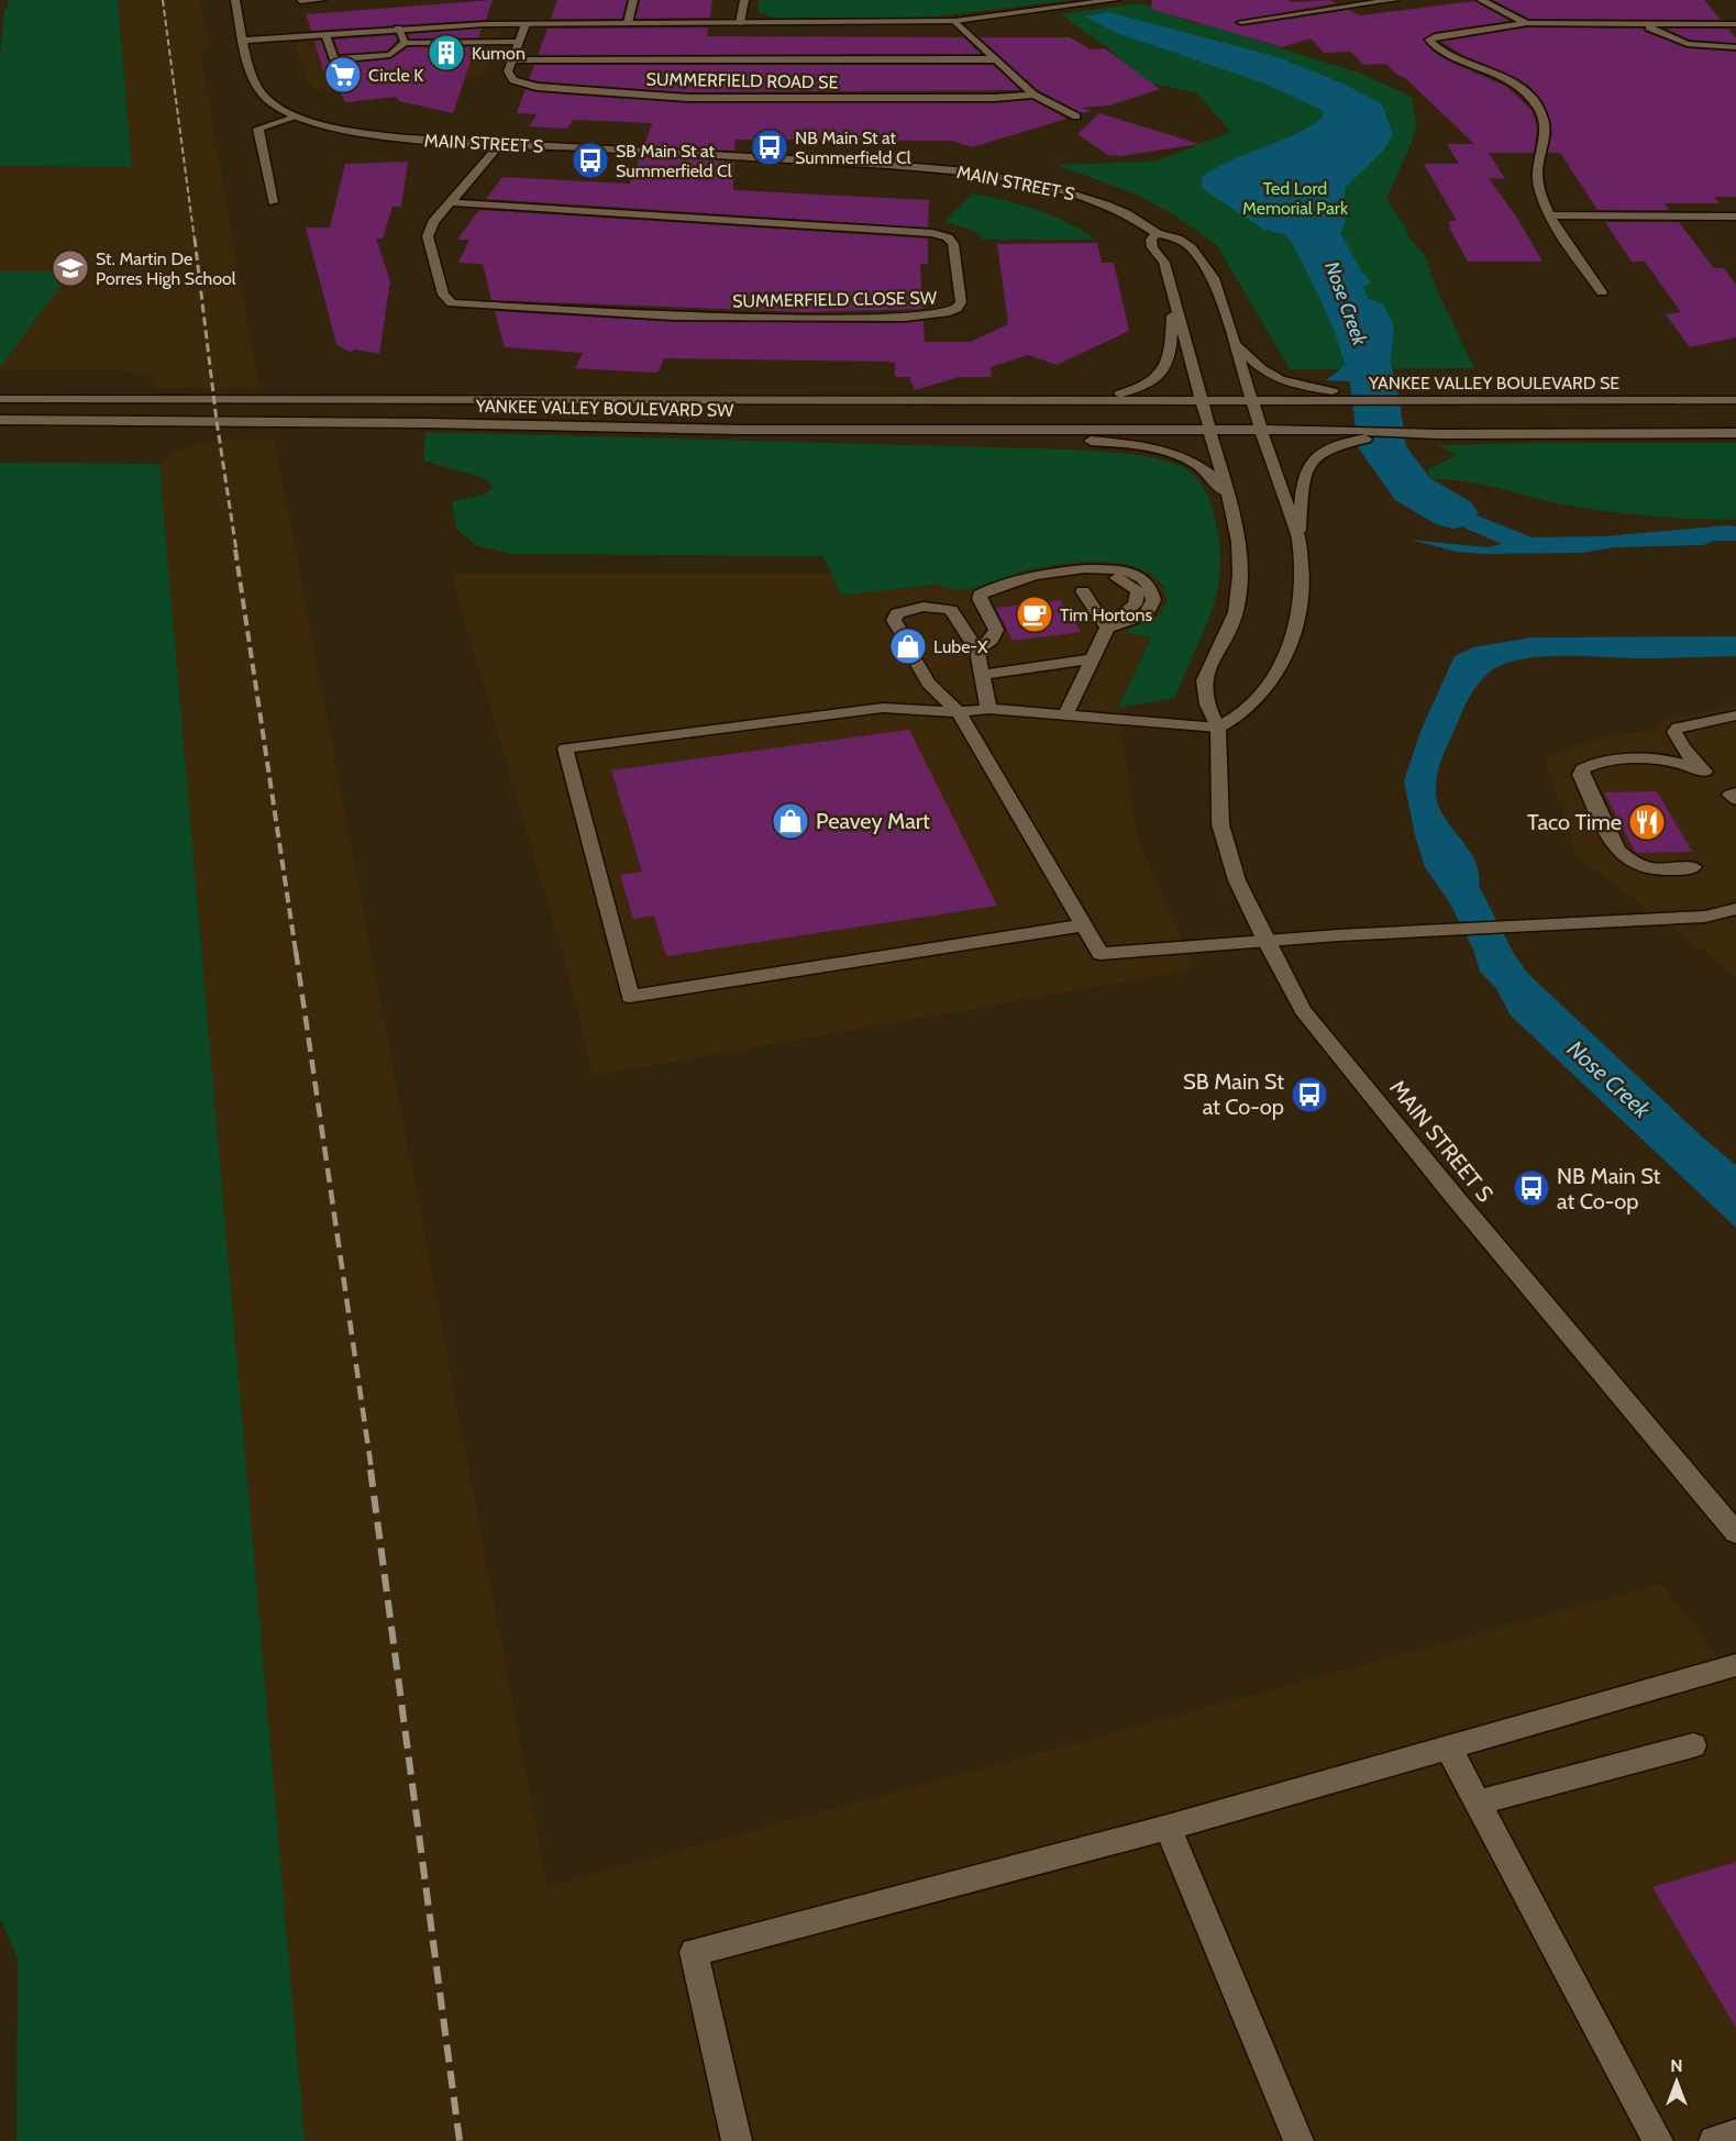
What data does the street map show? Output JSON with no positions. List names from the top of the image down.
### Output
{
  "streets": {
    "main road": [
      "SUMMERFIELD ROAD SE",
      "MAIN STREET S",
      "SUMMERFIELD CLOSE SW",
      "YANKEE VALLEY BOULEVARD SE",
      "YANKEE VALLEY BOULEVARD SW"
    ]
  },
  "crossings": [
    ["MAIN STREET S", "SUMMERFIELD CLOSE SW"],
    ["MAIN STREET S", "YANKEE VALLEY BOULEVARD SE"],
    ["MAIN STREET S", "YANKEE VALLEY BOULEVARD SW"],
    ["YANKEE VALLEY BOULEVARD SE", "YANKEE VALLEY BOULEVARD SW"]
  ],
  "water": ["Nose Creek"],
  "parks": ["Ted Lord Memorial Park"],
  "places": {
    "building": ["Kumon"],
    "supermarket": ["Circle K"],
    "bus stop": [
      "NB Main St at Summerfield Cl",
      "SB Main St at Summerfield Cl",
      "SB Main St at Co-op",
      "NB Main St at Co-op"
    ],
    "school or university": ["St. Martin De Porres High School"],
    "cafe": ["Tim Hortons"],
    "shop": ["Lube-X", "Peavey Mart"],
    "restaurant": ["Taco Time"]
  },
  "north": "top"
}
